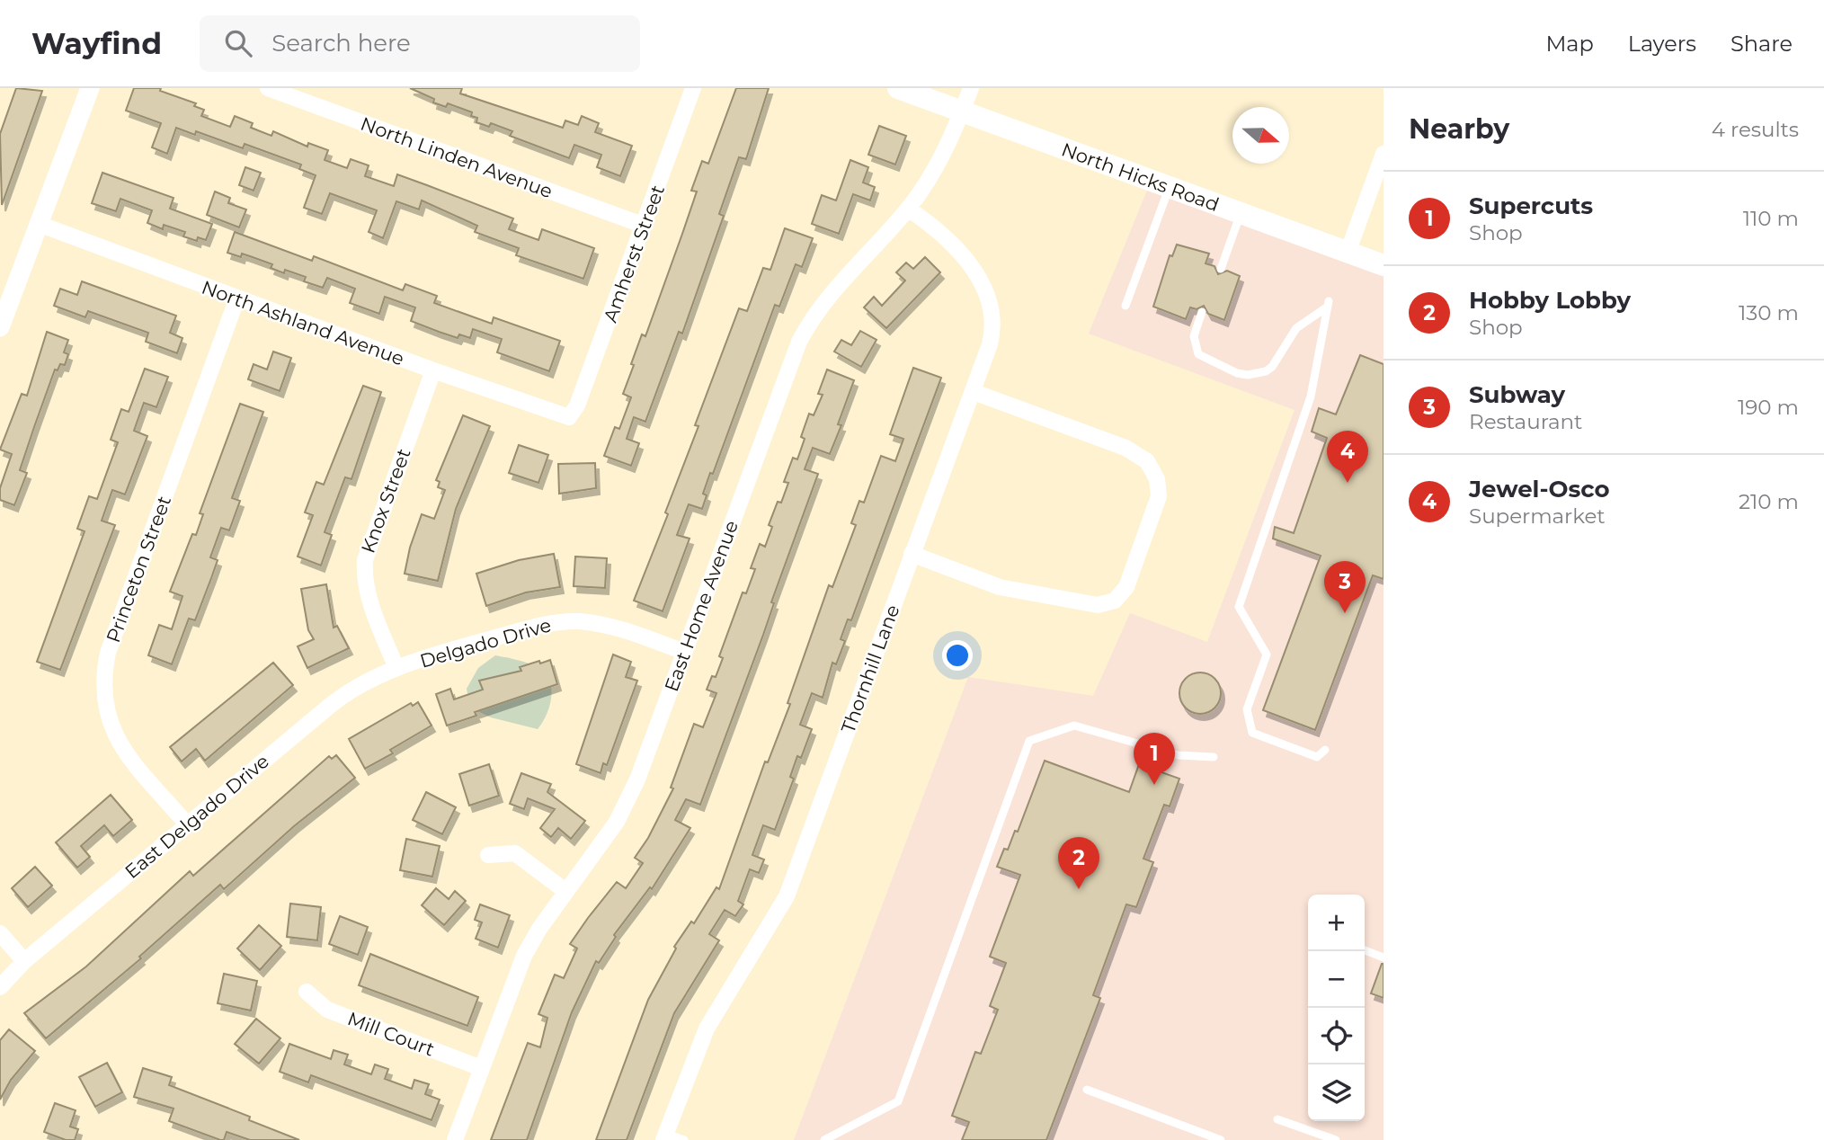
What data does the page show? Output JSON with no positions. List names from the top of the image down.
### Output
{
  "streets": {
    "main road": ["North Hicks Road"],
    "street": [
      "North Linden Avenue",
      "Amherst Street",
      "North Ashland Avenue",
      "Knox Street",
      "Princeton Street",
      "East Home Avenue",
      "Delgado Drive",
      "Thornhill Lane",
      "East Delgado Drive",
      "Mill Court"
    ]
  },
  "crossings": [
    ["North Linden Avenue", "Amherst Street"],
    ["North Hicks Road", "East Home Avenue"],
    ["Amherst Street", "North Ashland Avenue"],
    ["North Ashland Avenue", "Knox Street"],
    ["North Ashland Avenue", "Princeton Street"],
    ["Knox Street", "Delgado Drive"],
    ["Knox Street", "East Delgado Drive"],
    ["Princeton Street", "East Delgado Drive"],
    ["East Home Avenue", "Delgado Drive"],
    ["East Home Avenue", "Thornhill Lane"],
    ["East Home Avenue", "Mill Court"],
    ["Delgado Drive", "East Delgado Drive"]
  ],
  "north": "right",
  "page": {
    "header": "Wayfind",
    "search": "Search here",
    "nav": ["Map", "Layers", "Share"],
    "heading": ["Nearby", "4 results"],
    "list": [
      {
        "mark": "1",
        "name": "Supercuts",
        "note": "Shop",
        "value": "110 m"
      },
      {
        "mark": "2",
        "name": "Hobby Lobby",
        "note": "Shop",
        "value": "130 m"
      },
      {
        "mark": "3",
        "name": "Subway",
        "note": "Restaurant",
        "value": "190 m"
      },
      {
        "mark": "4",
        "name": "Jewel-Osco",
        "note": "Supermarket",
        "value": "210 m"
      }
    ],
    "pins": [
      "4",
      "3",
      "1",
      "2"
    ],
    "map_buttons": ["+", "−"]
  }
}
